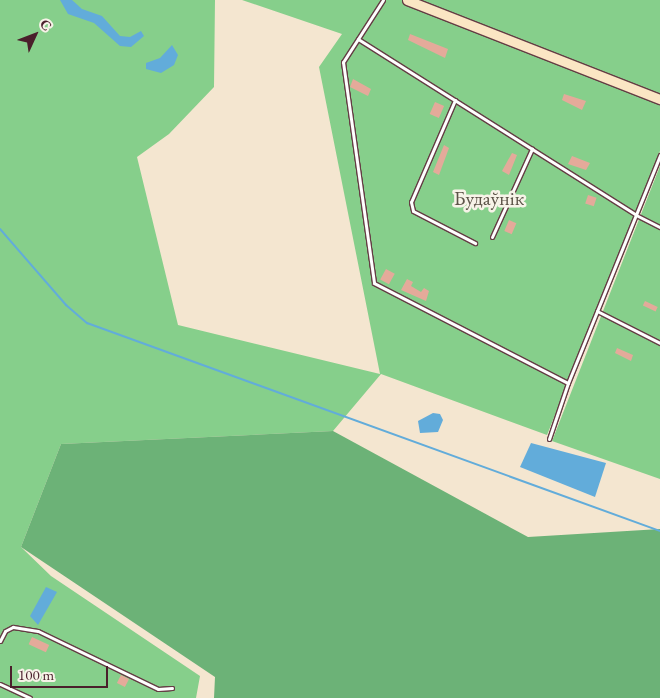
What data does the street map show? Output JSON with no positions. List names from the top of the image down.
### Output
{
  "parks": ["Будаўнік"],
  "scale_bar": "100 m",
  "north": "top right"
}
